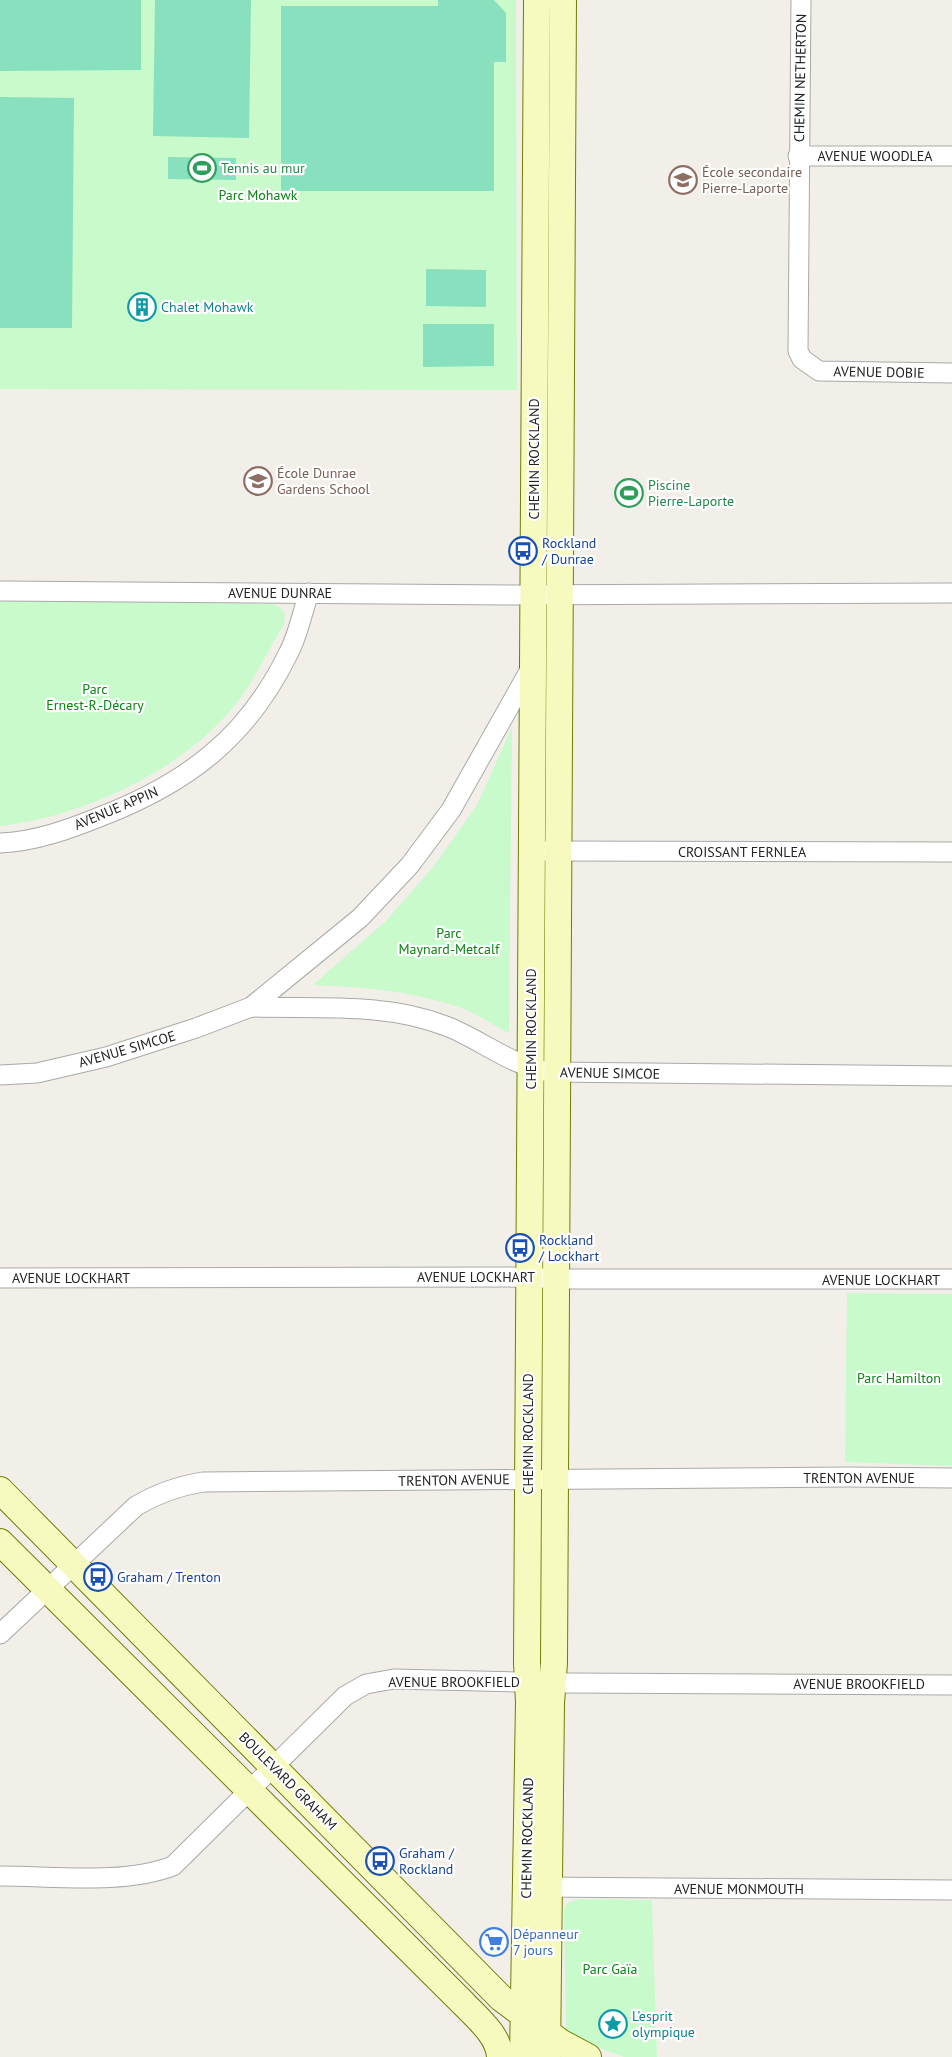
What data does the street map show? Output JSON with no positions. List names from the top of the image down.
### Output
{
  "streets": {
    "street": [
      "CHEMIN NETHERTON",
      "AVENUE WOODLEA",
      "AVENUE DOBIE",
      "CHEMIN ROCKLAND",
      "AVENUE DUNRAE",
      "AVENUE APPIN",
      "CROISSANT FERNLEA",
      "AVENUE SIMCOE",
      "AVENUE LOCKHART",
      "TRENTON AVENUE",
      "AVENUE BROOKFIELD",
      "BOULEVARD GRAHAM",
      "AVENUE MONMOUTH"
    ]
  },
  "crossings": [
    ["CHEMIN NETHERTON", "AVENUE WOODLEA"],
    ["CHEMIN NETHERTON", "AVENUE DOBIE"],
    ["CHEMIN ROCKLAND", "AVENUE DUNRAE"],
    ["CHEMIN ROCKLAND", "CROISSANT FERNLEA"],
    ["CHEMIN ROCKLAND", "AVENUE SIMCOE"],
    ["CHEMIN ROCKLAND", "AVENUE LOCKHART"],
    ["CHEMIN ROCKLAND", "TRENTON AVENUE"],
    ["CHEMIN ROCKLAND", "AVENUE BROOKFIELD"],
    ["CHEMIN ROCKLAND", "BOULEVARD GRAHAM"],
    ["CHEMIN ROCKLAND", "AVENUE MONMOUTH"],
    ["AVENUE DUNRAE", "AVENUE APPIN"],
    ["TRENTON AVENUE", "BOULEVARD GRAHAM"],
    ["AVENUE BROOKFIELD", "BOULEVARD GRAHAM"]
  ],
  "parks": [
    "Parc Mohawk",
    "Parc Ernest-R.-Décary",
    "Parc Maynard-Metcalf",
    "Parc Hamilton",
    "Parc Gaïa"
  ],
  "places": {
    "sports": ["Tennis au mur", "Piscine Pierre-Laporte"],
    "school or university": ["École secondaire Pierre-Laporte", "École Dunrae Gardens School"],
    "building": ["Chalet Mohawk"],
    "bus stop": [
      "Rockland / Dunrae",
      "Rockland / Lockhart",
      "Graham / Trenton",
      "Graham / Rockland"
    ],
    "supermarket": ["Dépanneur 7 jours"],
    "place": ["L’esprit olympique"]
  }
}
